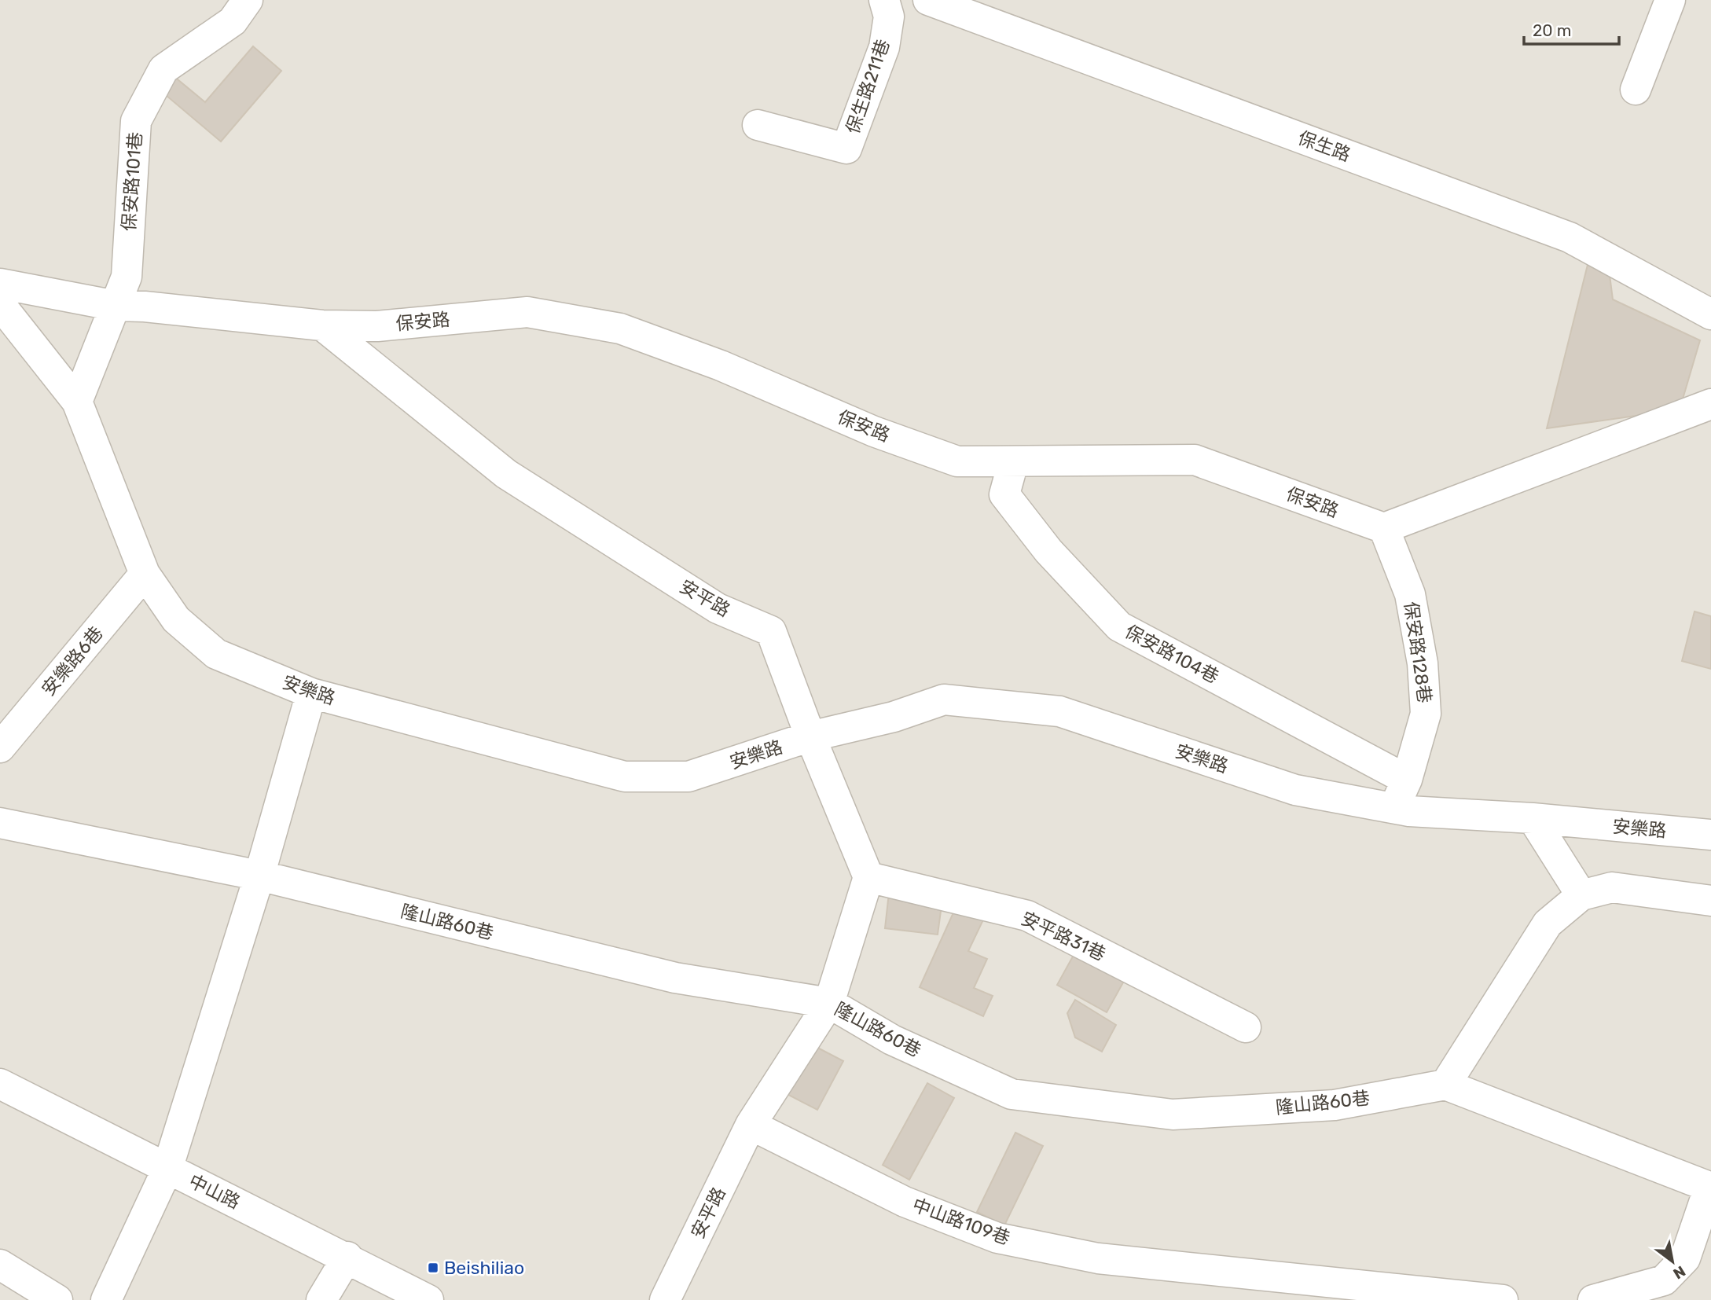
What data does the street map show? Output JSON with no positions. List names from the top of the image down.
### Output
{
  "streets": {
    "street": [
      "保生路211巷",
      "保生路",
      "保安路101巷",
      "保安路",
      "安平路",
      "保安路128巷",
      "保安路104巷",
      "安樂路6巷",
      "安樂路",
      "隆山路60巷",
      "安平路31巷",
      "中山路",
      "中山路109巷"
    ]
  },
  "crossings": [
    ["保安路101巷", "保安路"],
    ["保安路101巷", "安樂路"],
    ["保安路", "安平路"],
    ["保安路", "保安路128巷"],
    ["保安路", "保安路104巷"],
    ["安平路", "安樂路"],
    ["安平路", "安平路31巷"],
    ["安平路", "中山路109巷"],
    ["保安路128巷", "保安路104巷"],
    ["保安路128巷", "安樂路"],
    ["安樂路6巷", "安樂路"]
  ],
  "places": {
    "transit": ["Beishiliao"]
  },
  "scale_bar": "20 m",
  "north": "bottom right"
}
